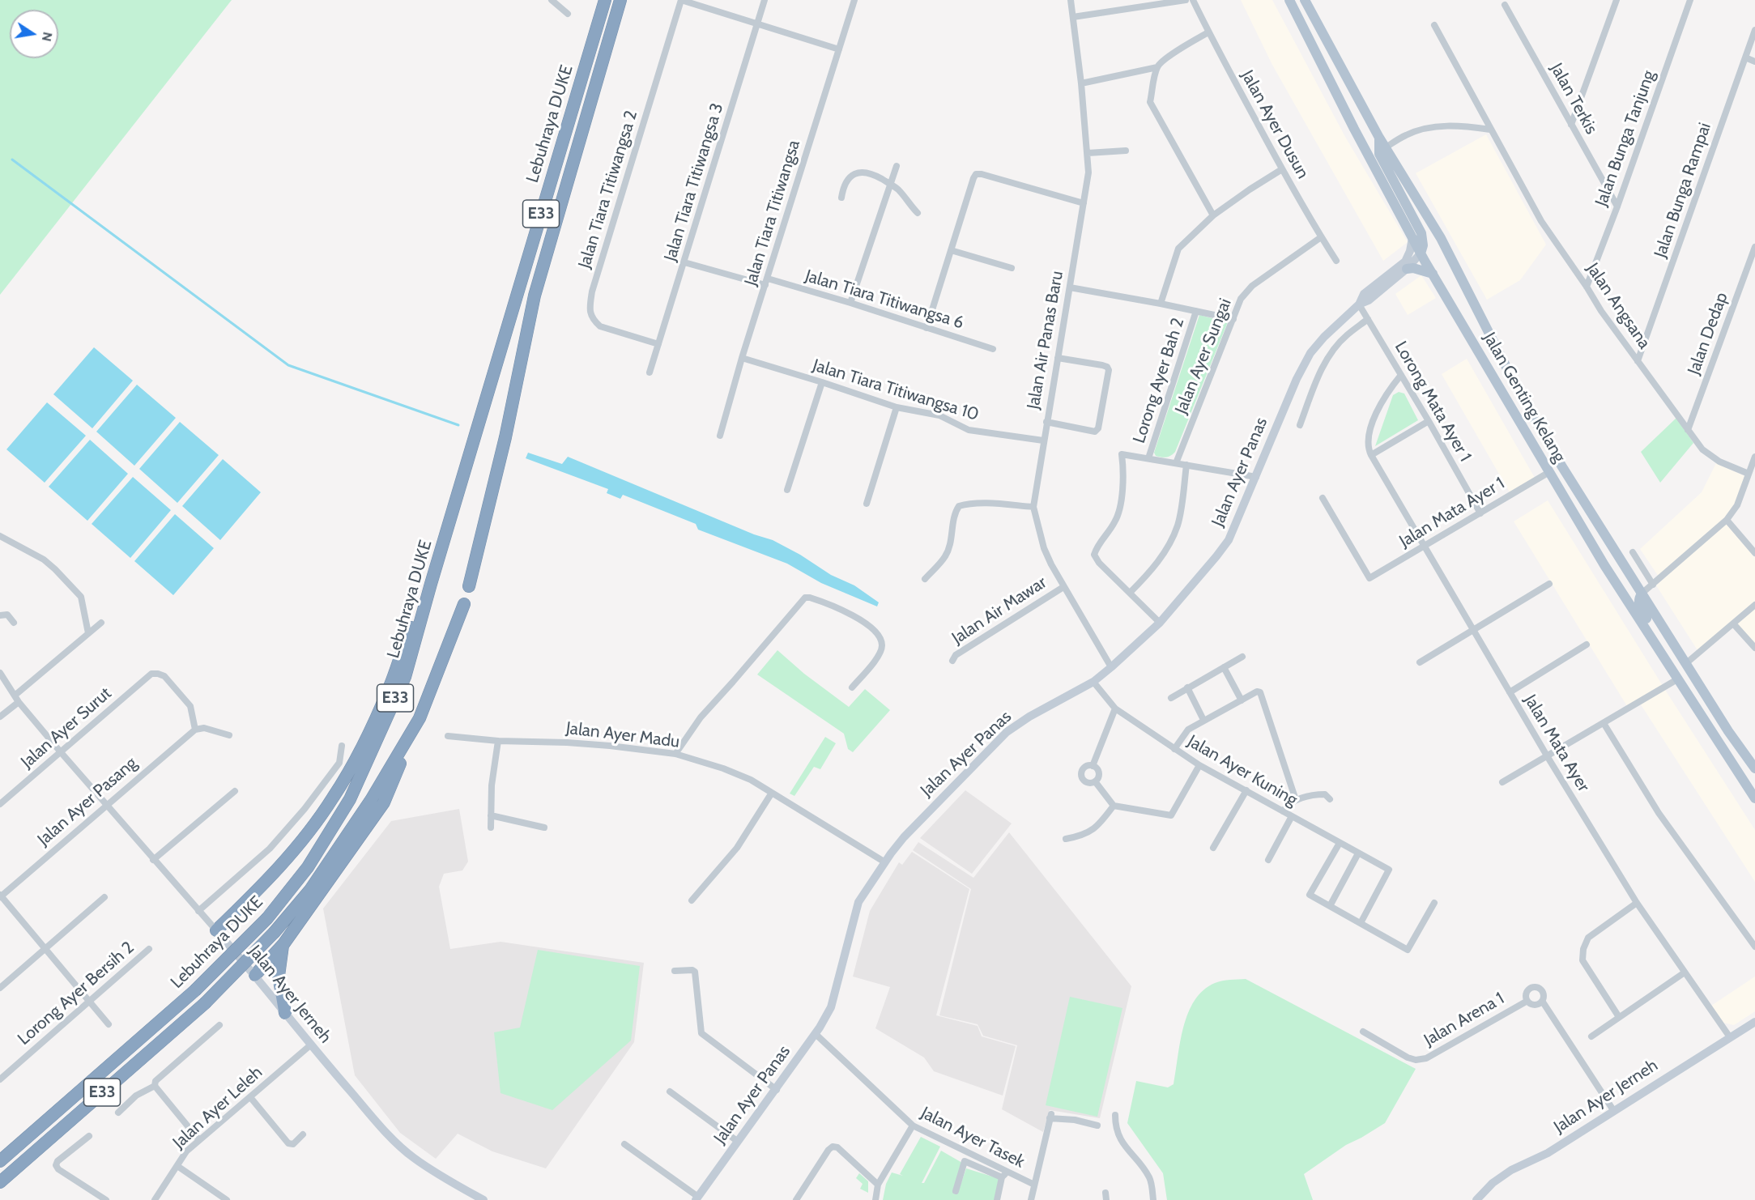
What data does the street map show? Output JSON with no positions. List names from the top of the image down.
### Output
{
  "streets": {
    "highway": ["Lebuhraya DUKE", "E33"],
    "main road": ["Jalan Genting Kelang"],
    "street": [
      "Jalan Terkis",
      "Jalan Ayer Dusun",
      "Jalan Bunga Tanjung",
      "Jalan Tiara Titiwangsa 3",
      "Jalan Tiara Titiwangsa 2",
      "Jalan Bunga Rampai",
      "Jalan Tiara Titiwangsa",
      "Jalan Tiara Titiwangsa 6",
      "Jalan Angsana",
      "Jalan Dedap",
      "Jalan Air Panas Baru",
      "Jalan Ayer Sungai",
      "Lorong Ayer Bah 2",
      "Jalan Tiara Titiwangsa 10",
      "Lorong Mata Ayer 1",
      "Jalan Ayer Panas",
      "Jalan Mata Ayer 1",
      "Jalan Air Mawar",
      "Jalan Ayer Surut",
      "Jalan Ayer Madu",
      "Jalan Mata Ayer",
      "Jalan Ayer Kuning",
      "Jalan Ayer Pasang",
      "Lorong Ayer Bersih 2",
      "Jalan Ayer Jerneh",
      "Jalan Arena 1",
      "Jalan Ayer Leleh",
      "Jalan Ayer Tasek"
    ]
  },
  "crossings": [
    ["Jalan Terkis", "Jalan Bunga Tanjung"],
    ["Jalan Ayer Dusun", "Jalan Ayer Sungai"],
    ["Jalan Bunga Tanjung", "Jalan Angsana"],
    ["Jalan Tiara Titiwangsa 3", "Jalan Tiara Titiwangsa 2"],
    ["Jalan Bunga Rampai", "Jalan Angsana"],
    ["Jalan Tiara Titiwangsa", "Jalan Tiara Titiwangsa 6"],
    ["Jalan Tiara Titiwangsa", "Jalan Tiara Titiwangsa 10"],
    ["Jalan Angsana", "Jalan Dedap"],
    ["Jalan Air Panas Baru", "Jalan Tiara Titiwangsa 10"],
    ["Jalan Air Panas Baru", "Jalan Ayer Panas"],
    ["Jalan Air Panas Baru", "Jalan Air Mawar"],
    ["Jalan Genting Kelang", "Jalan Ayer Panas"],
    ["Jalan Genting Kelang", "Jalan Mata Ayer 1"],
    ["Lorong Mata Ayer 1", "Jalan Ayer Panas"],
    ["Lorong Mata Ayer 1", "Jalan Mata Ayer 1"],
    ["Jalan Ayer Panas", "Jalan Ayer Madu"],
    ["Jalan Ayer Panas", "Jalan Ayer Kuning"],
    ["Jalan Ayer Panas", "Jalan Ayer Tasek"],
    ["Jalan Mata Ayer 1", "Jalan Mata Ayer"],
    ["Jalan Ayer Surut", "Jalan Ayer Pasang"],
    ["Jalan Ayer Surut", "Jalan Ayer Jerneh"],
    ["Jalan Mata Ayer", "Jalan Ayer Jerneh"],
    ["Jalan Ayer Pasang", "Jalan Ayer Jerneh"],
    ["Jalan Ayer Jerneh", "Jalan Ayer Leleh"]
  ],
  "north": "right"
}
